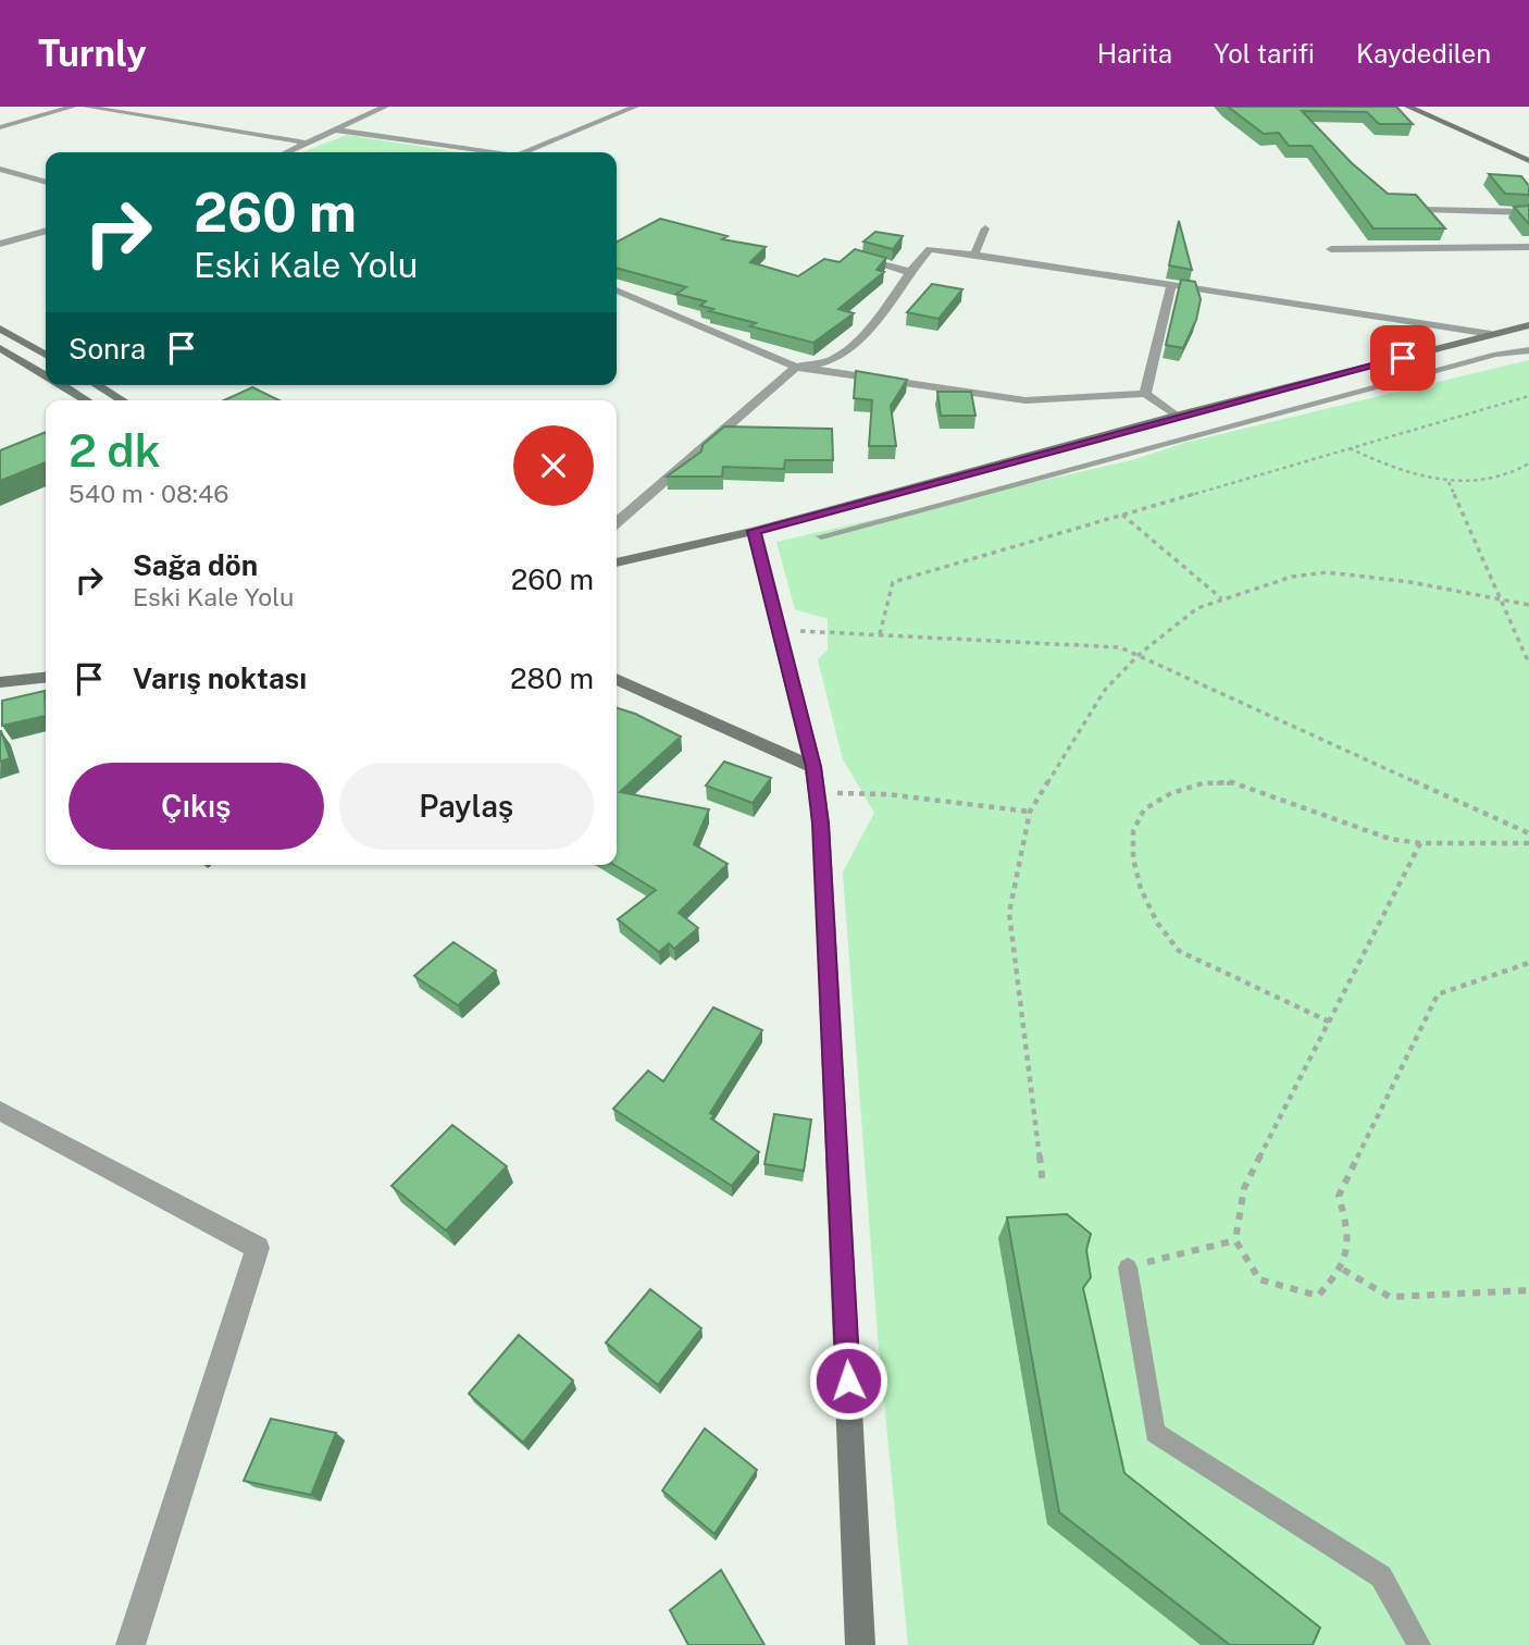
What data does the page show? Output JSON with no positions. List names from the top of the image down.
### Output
{
  "page": {
    "header": "Turnly",
    "nav": ["Harita", "Yol tarifi", "Kaydedilen"],
    "turn": ["260 m", "Eski Kale Yolu"],
    "then": "Sonra",
    "heading": ["2 dk", "540 m · 08:46"],
    "list": [
      {
        "name": "Sağa dön",
        "note": "Eski Kale Yolu",
        "value": "260 m"
      },
      {
        "name": "Varış noktası",
        "value": "280 m"
      }
    ],
    "buttons": ["Çıkış", "Paylaş"]
  }
}
